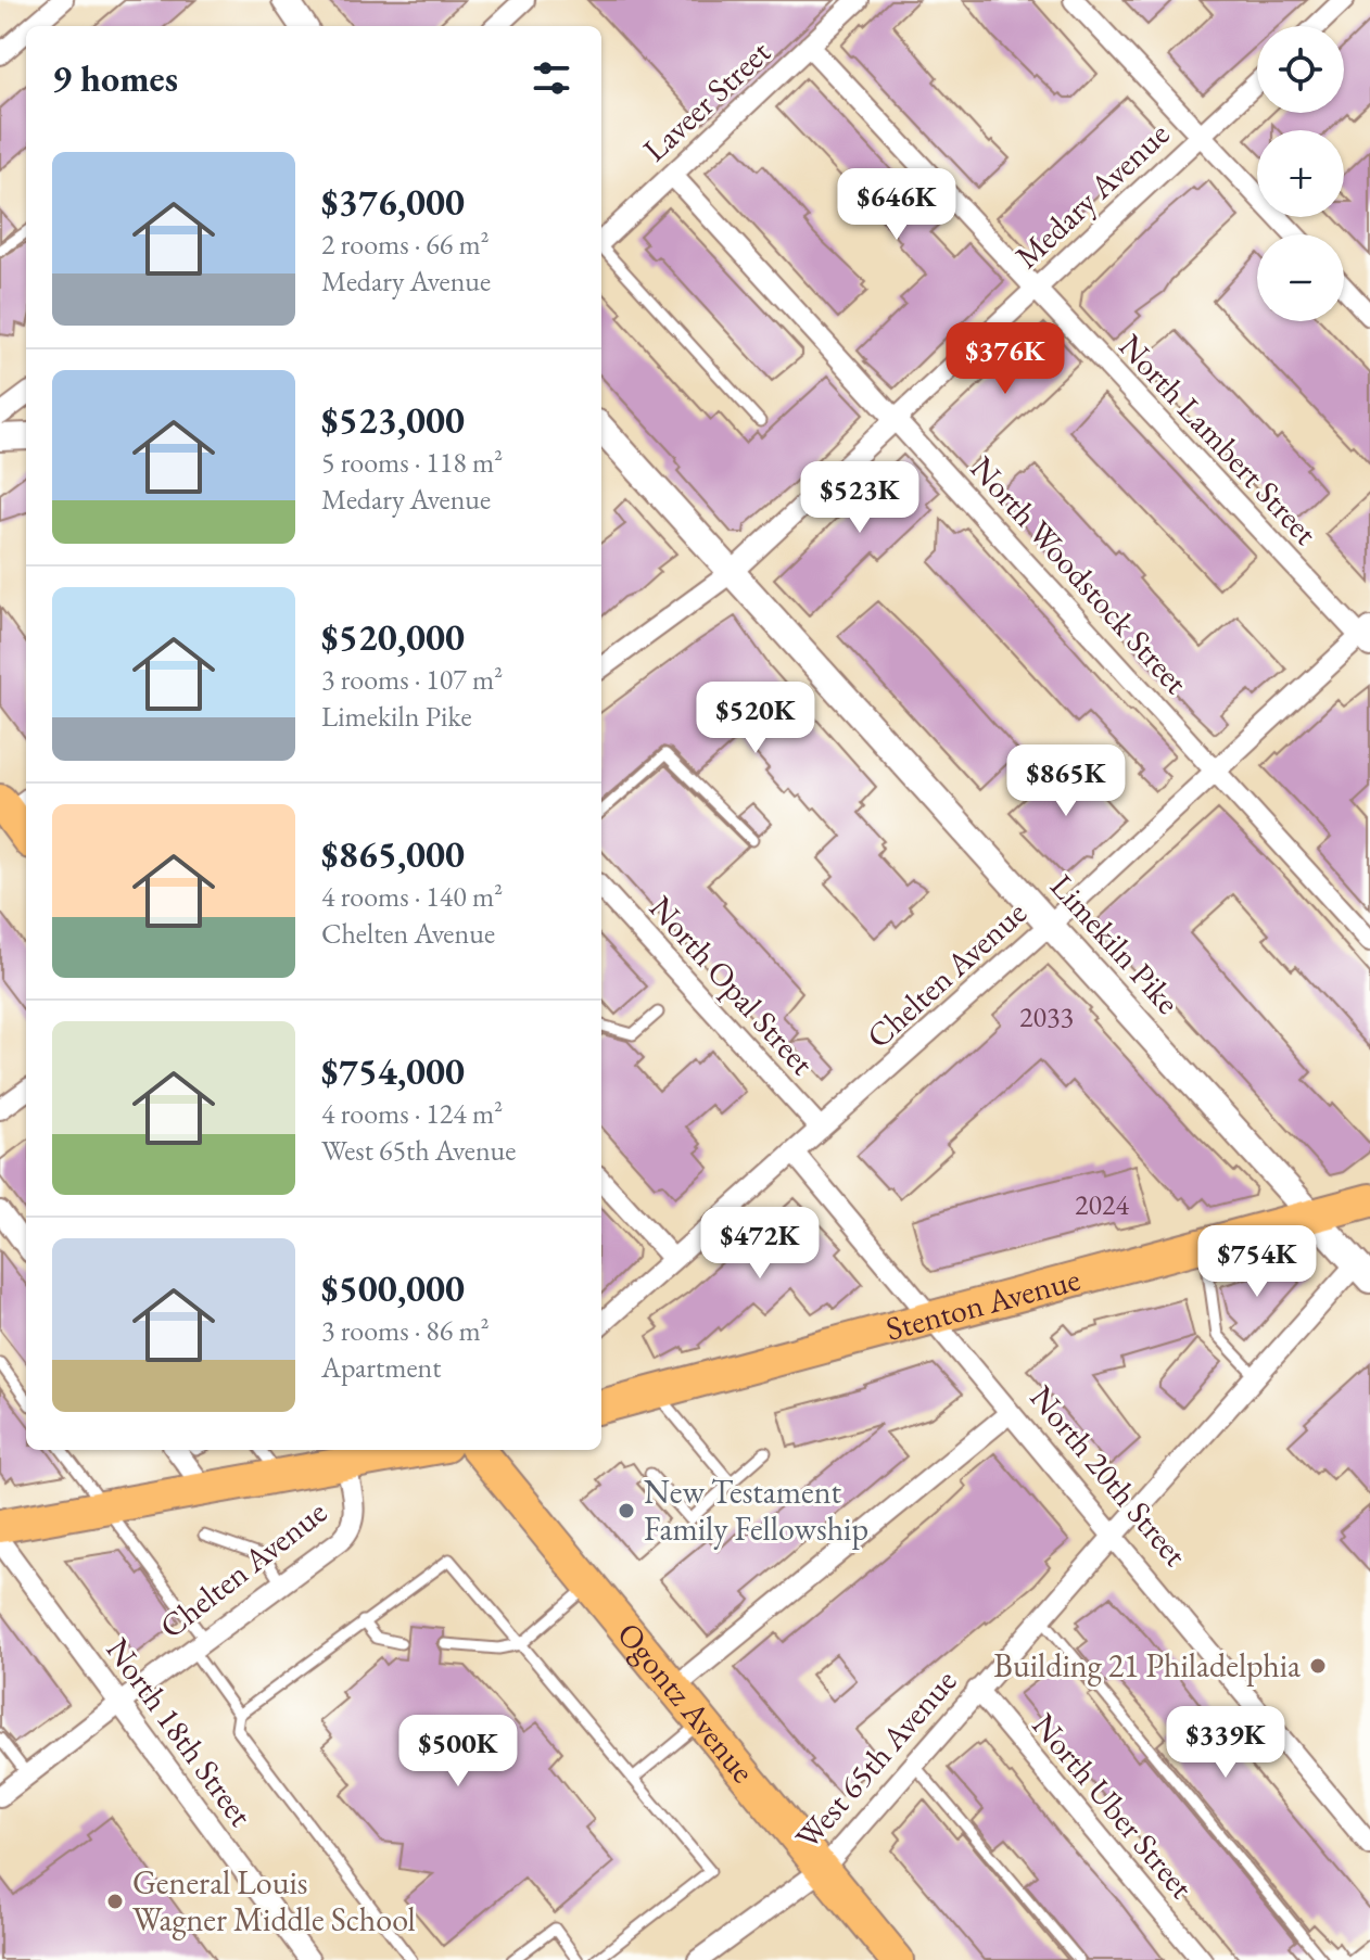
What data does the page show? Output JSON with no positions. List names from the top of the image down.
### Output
{
  "streets": {
    "main road": ["Stenton Avenue", "Ogontz Avenue"],
    "street": [
      "Laveer Street",
      "Medary Avenue",
      "North Lambert Street",
      "North Woodstock Street",
      "Limekiln Pike",
      "Chelten Avenue",
      "North Opal Street",
      "North 20th Street",
      "North 18th Street",
      "West 65th Avenue",
      "North Uber Street"
    ]
  },
  "crossings": [
    ["Laveer Street", "North Lambert Street"],
    ["Laveer Street", "North Woodstock Street"],
    ["Medary Avenue", "North Lambert Street"],
    ["Medary Avenue", "North Woodstock Street"],
    ["Medary Avenue", "Limekiln Pike"],
    ["North Lambert Street", "Chelten Avenue"],
    ["North Woodstock Street", "Chelten Avenue"],
    ["Limekiln Pike", "Chelten Avenue"],
    ["Limekiln Pike", "Stenton Avenue"],
    ["Limekiln Pike", "West 65th Avenue"],
    ["Chelten Avenue", "North Opal Street"],
    ["Chelten Avenue", "North 20th Street"],
    ["Chelten Avenue", "North 18th Street"],
    ["Stenton Avenue", "North 20th Street"],
    ["North 20th Street", "West 65th Avenue"],
    ["Ogontz Avenue", "West 65th Avenue"],
    ["West 65th Avenue", "North Uber Street"]
  ],
  "places": ["New Testament Family Fellowship", "Building 21 Philadelphia", "General Louis Wagner Middle School"],
  "house_numbers": ["2033", "2024"],
  "page": {
    "map_buttons": ["+", "−"],
    "heading": "9 homes",
    "list": [
      {
        "name": "$376,000",
        "note": "2 rooms · 66 m² · Medary Avenue"
      },
      {
        "name": "$523,000",
        "note": "5 rooms · 118 m² · Medary Avenue"
      },
      {
        "name": "$520,000",
        "note": "3 rooms · 107 m² · Limekiln Pike"
      },
      {
        "name": "$865,000",
        "note": "4 rooms · 140 m² · Chelten Avenue"
      },
      {
        "name": "$754,000",
        "note": "4 rooms · 124 m² · West 65th Avenue"
      },
      {
        "name": "$500,000",
        "note": "3 rooms · 86 m² · Apartment"
      }
    ],
    "price": [
      "$646K",
      "$376K",
      "$523K",
      "$520K",
      "$865K",
      "$472K",
      "$754K",
      "$339K",
      "$500K"
    ]
  }
}
